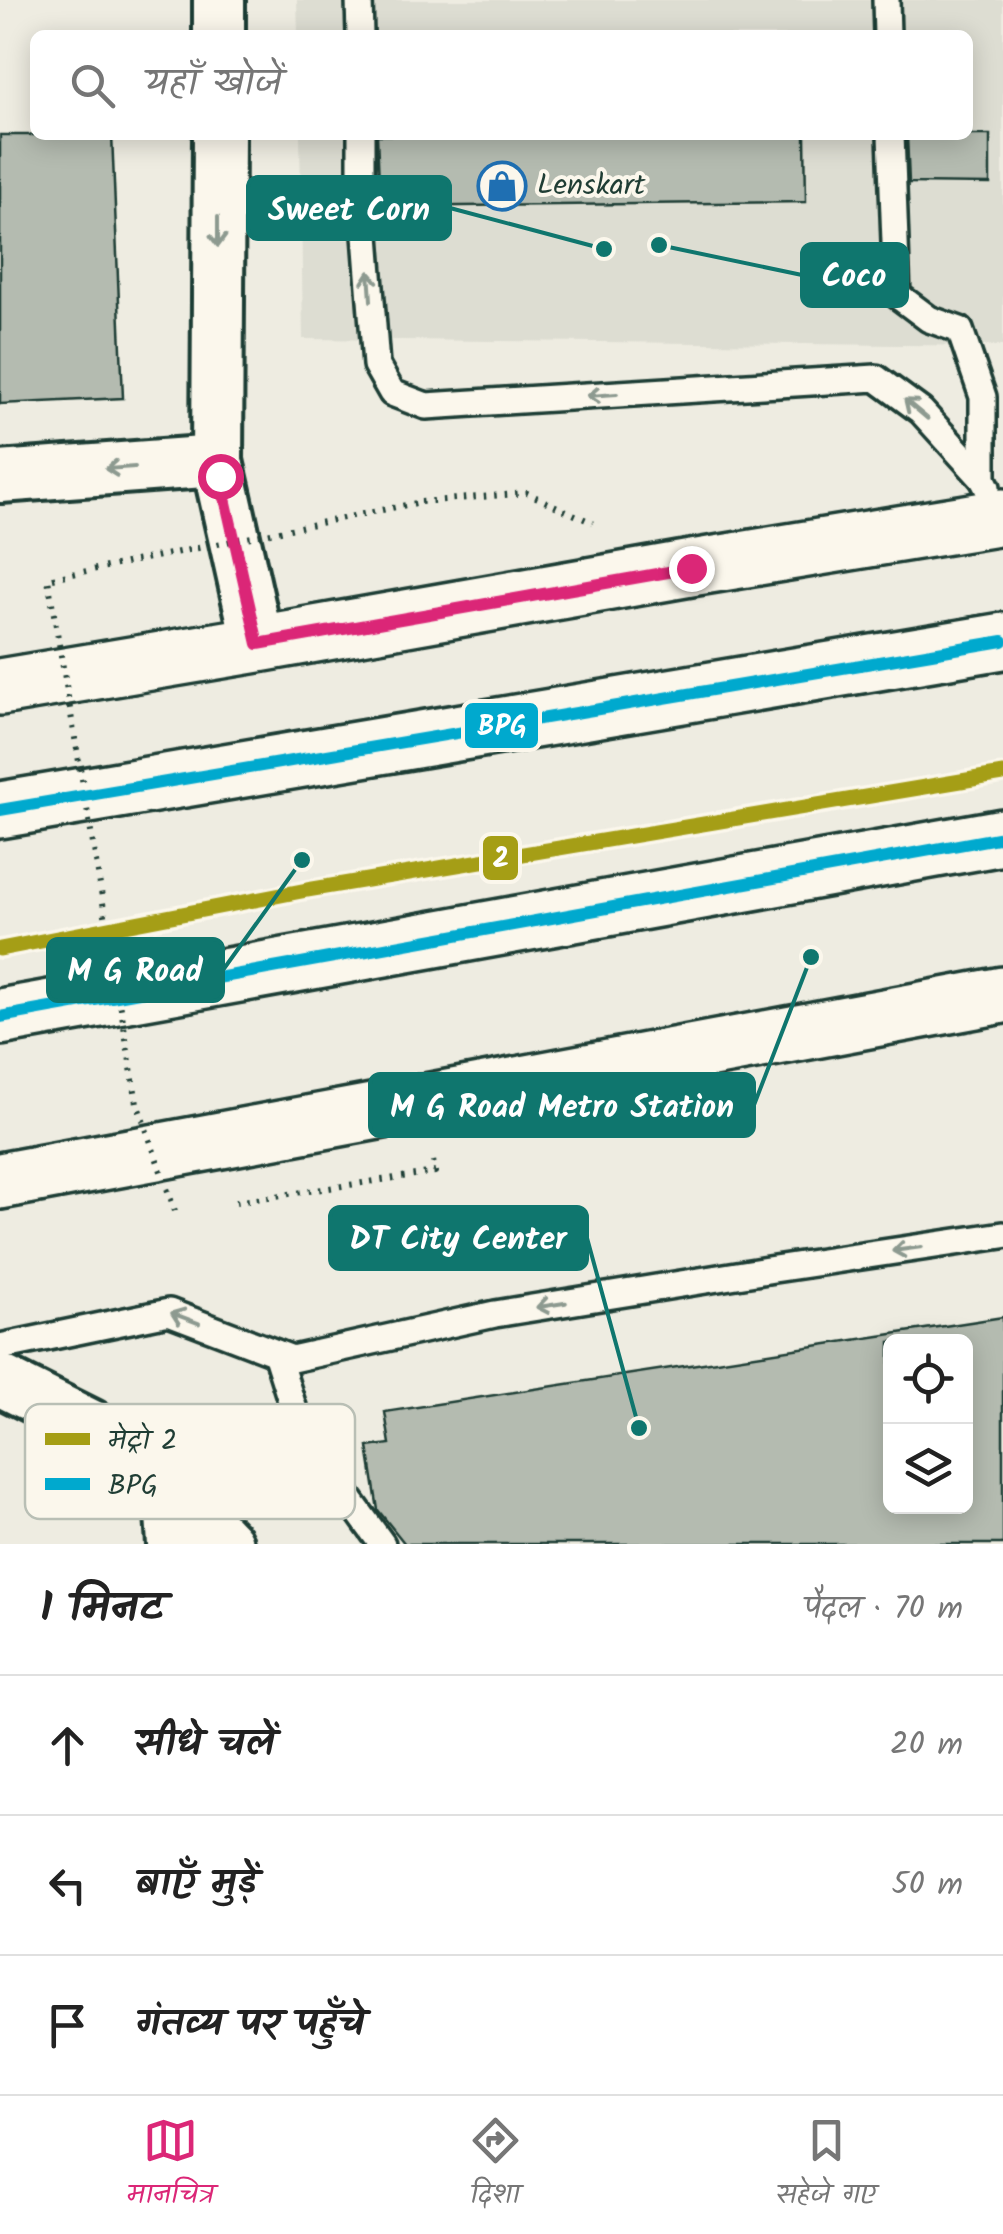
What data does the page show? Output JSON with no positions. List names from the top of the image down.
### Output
{
  "places": {
    "shop": ["Lenskart"],
    "other": [
      "Coco",
      "Sweet Corn",
      "M G Road",
      "M G Road Metro Station",
      "DT City Center"
    ]
  },
  "lines": ["transit line BPG", "metro line 2"],
  "legend": ["मेट्रो 2", "BPG"],
  "page": {
    "search": "यहाँ खोजें",
    "heading": ["1 मिनट", "पैदल · 70 m"],
    "list": [
      ["सीधे चलें", "20 m"],
      ["बाएँ मुड़ें", "50 m"],
      "गंतव्य पर पहुँचे"
    ],
    "nav": ["मानचित्र", "दिशा", "सहेजे गए"]
  }
}
